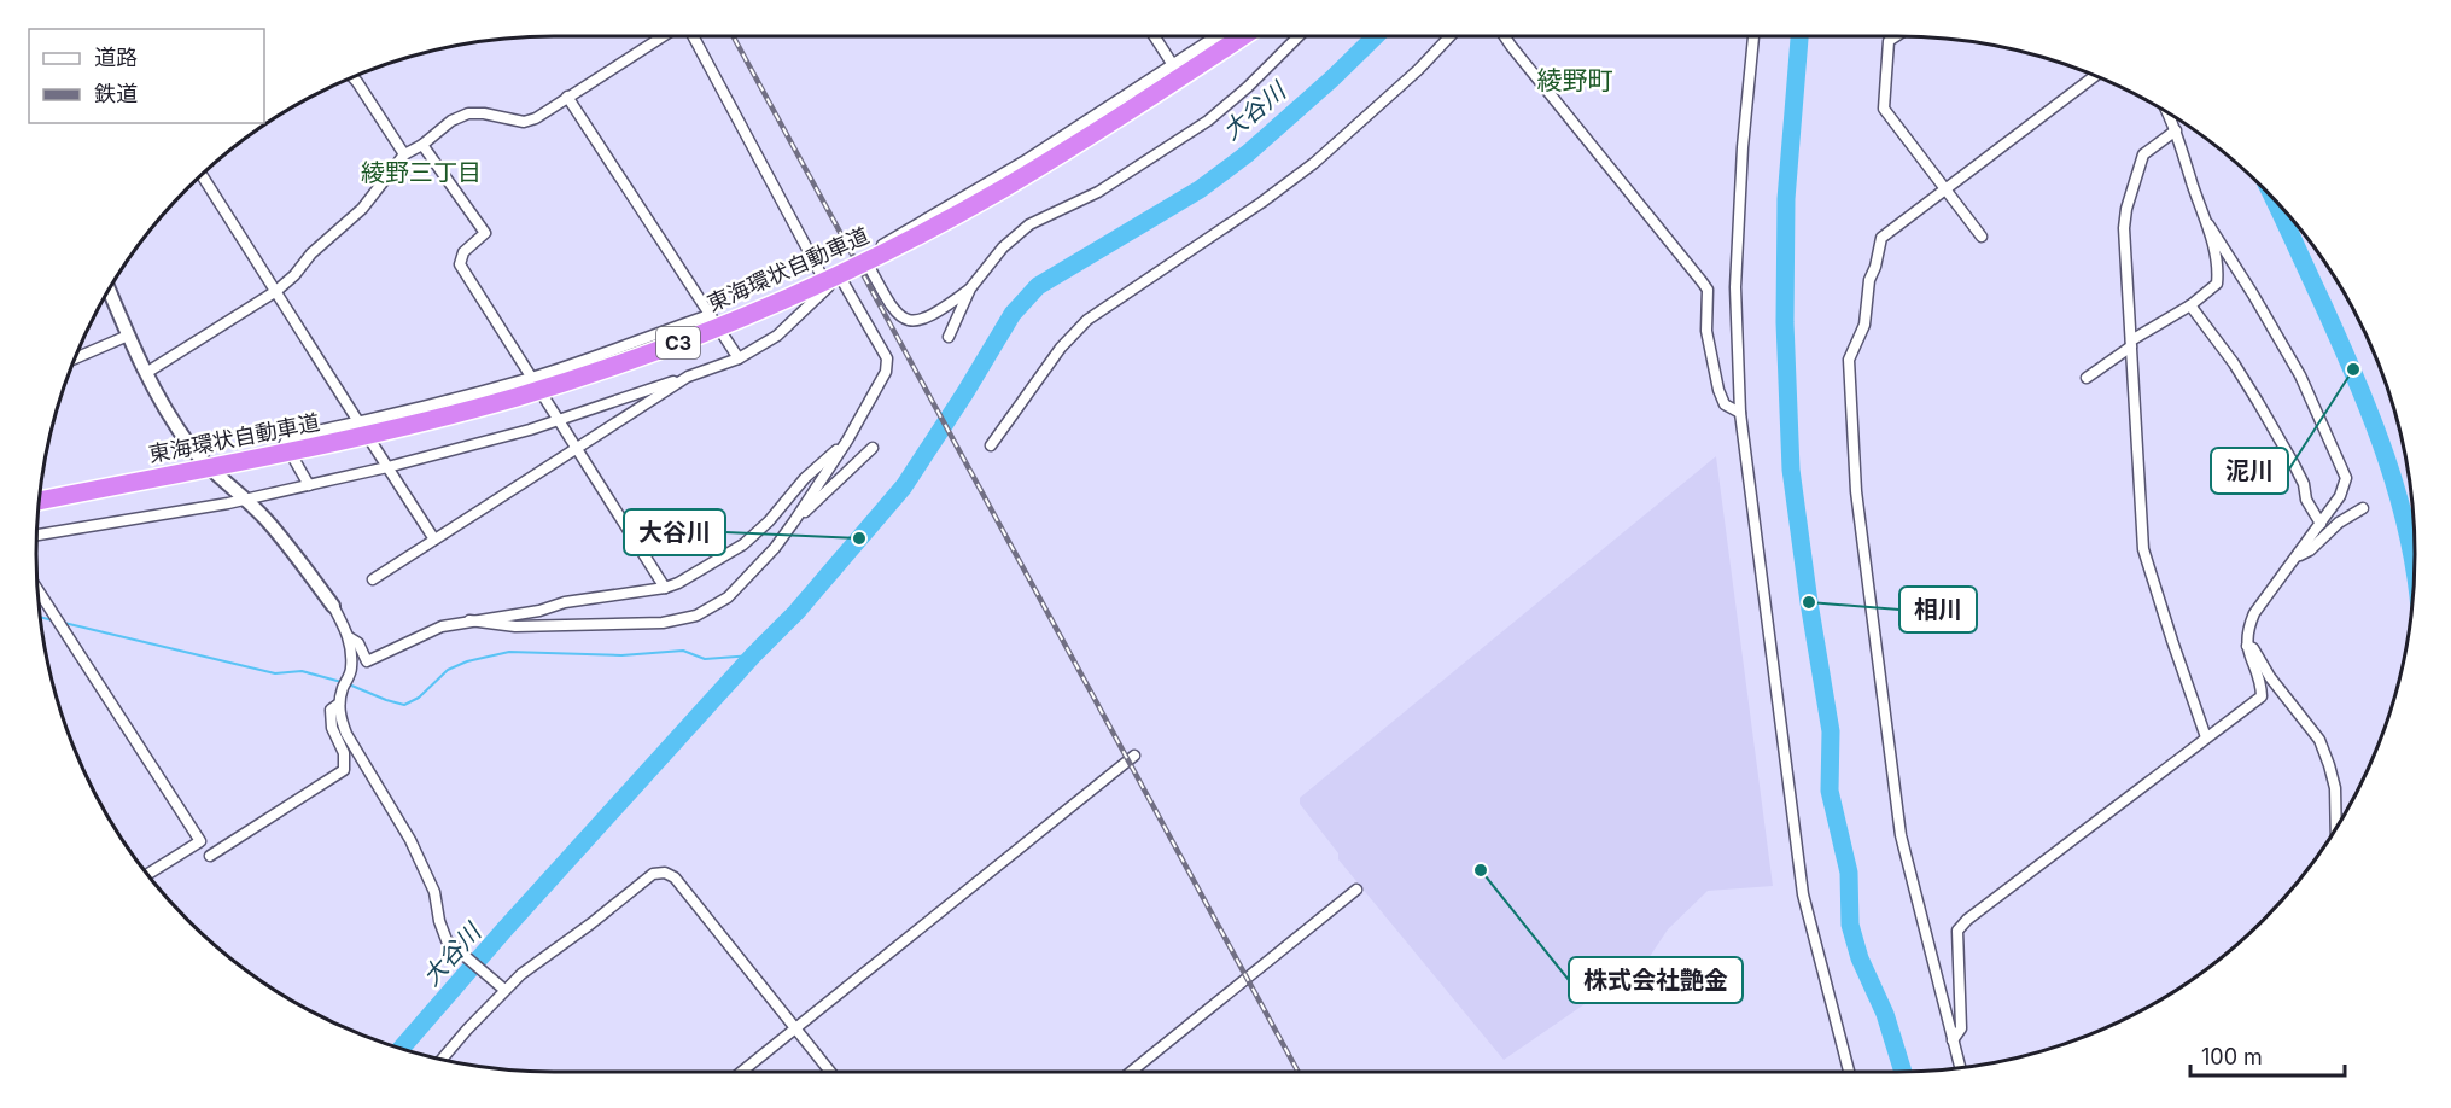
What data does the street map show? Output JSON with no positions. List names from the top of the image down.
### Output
{
  "streets": {
    "highway": ["東海環状自動車道", "C3"]
  },
  "districts": ["綾野町", "綾野三丁目"],
  "water": ["大谷川"],
  "places": [
    "泥川",
    "大谷川",
    "相川",
    "株式会社艶金"
  ],
  "legend": ["道路", "鉄道"],
  "scale_bar": "100 m"
}
